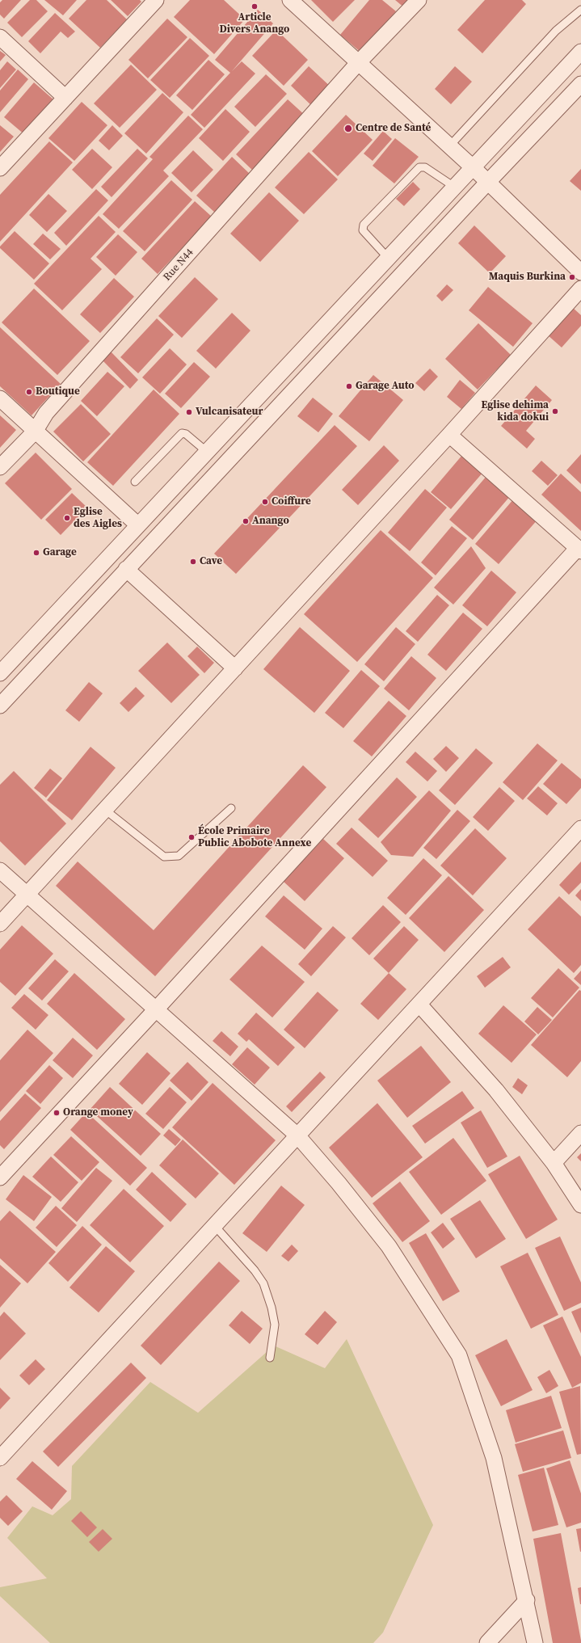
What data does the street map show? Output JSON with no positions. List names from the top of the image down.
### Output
{
  "streets": {
    "street": ["Rue N44"]
  },
  "places": [
    "Article Divers Anango",
    "Centre de Santé",
    "Maquis Burkina",
    "Garage Auto",
    "Boutique",
    "Eglise dehima kida dokui",
    "Vulcanisateur",
    "Coiffure",
    "Eglise des Aigles",
    "Anango",
    "Garage",
    "Cave",
    "École Primaire Public Abobote Annexe",
    "Orange money"
  ]
}
